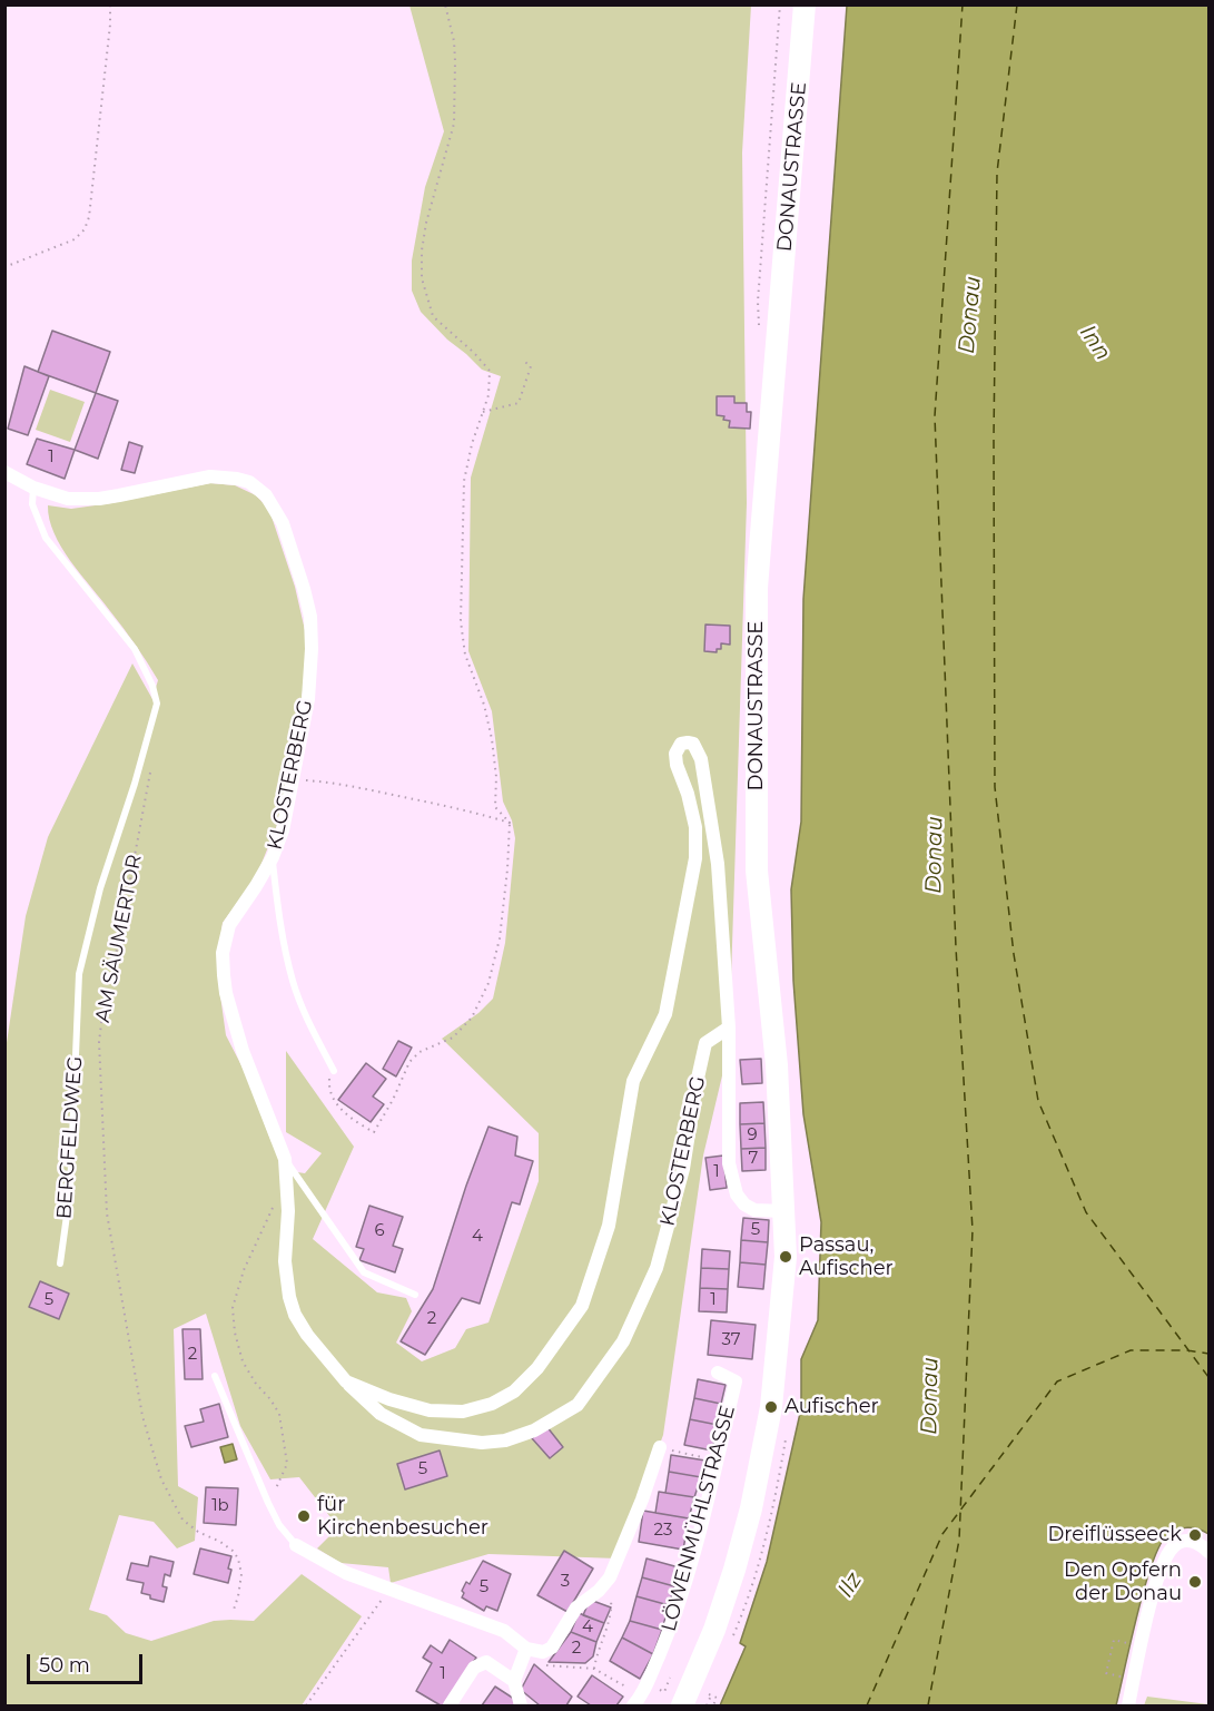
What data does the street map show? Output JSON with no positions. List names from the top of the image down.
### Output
{
  "streets": {
    "main road": ["DONAUSTRASSE"],
    "street": ["KLOSTERBERG", "LÖWENMÜHLSTRASSE"],
    "lane": ["BERGFELDWEG"],
    "path": ["AM SÄUMERTOR"]
  },
  "crossings": [
    ["DONAUSTRASSE", "KLOSTERBERG"],
    ["KLOSTERBERG", "BERGFELDWEG"]
  ],
  "water": ["Donau", "Inn", "Ilz"],
  "places": [
    "Passau, Aufischer",
    "Aufischer",
    "für Kirchenbesucher",
    "Dreiflüsseeck",
    "Den Opfern der Donau"
  ],
  "house_numbers": [
    "1",
    "9",
    "7",
    "1",
    "5",
    "6",
    "4",
    "5",
    "1",
    "2",
    "37",
    "2",
    "5",
    "1b",
    "23",
    "3",
    "5",
    "4",
    "2",
    "1"
  ],
  "scale_bar": "50 m"
}
